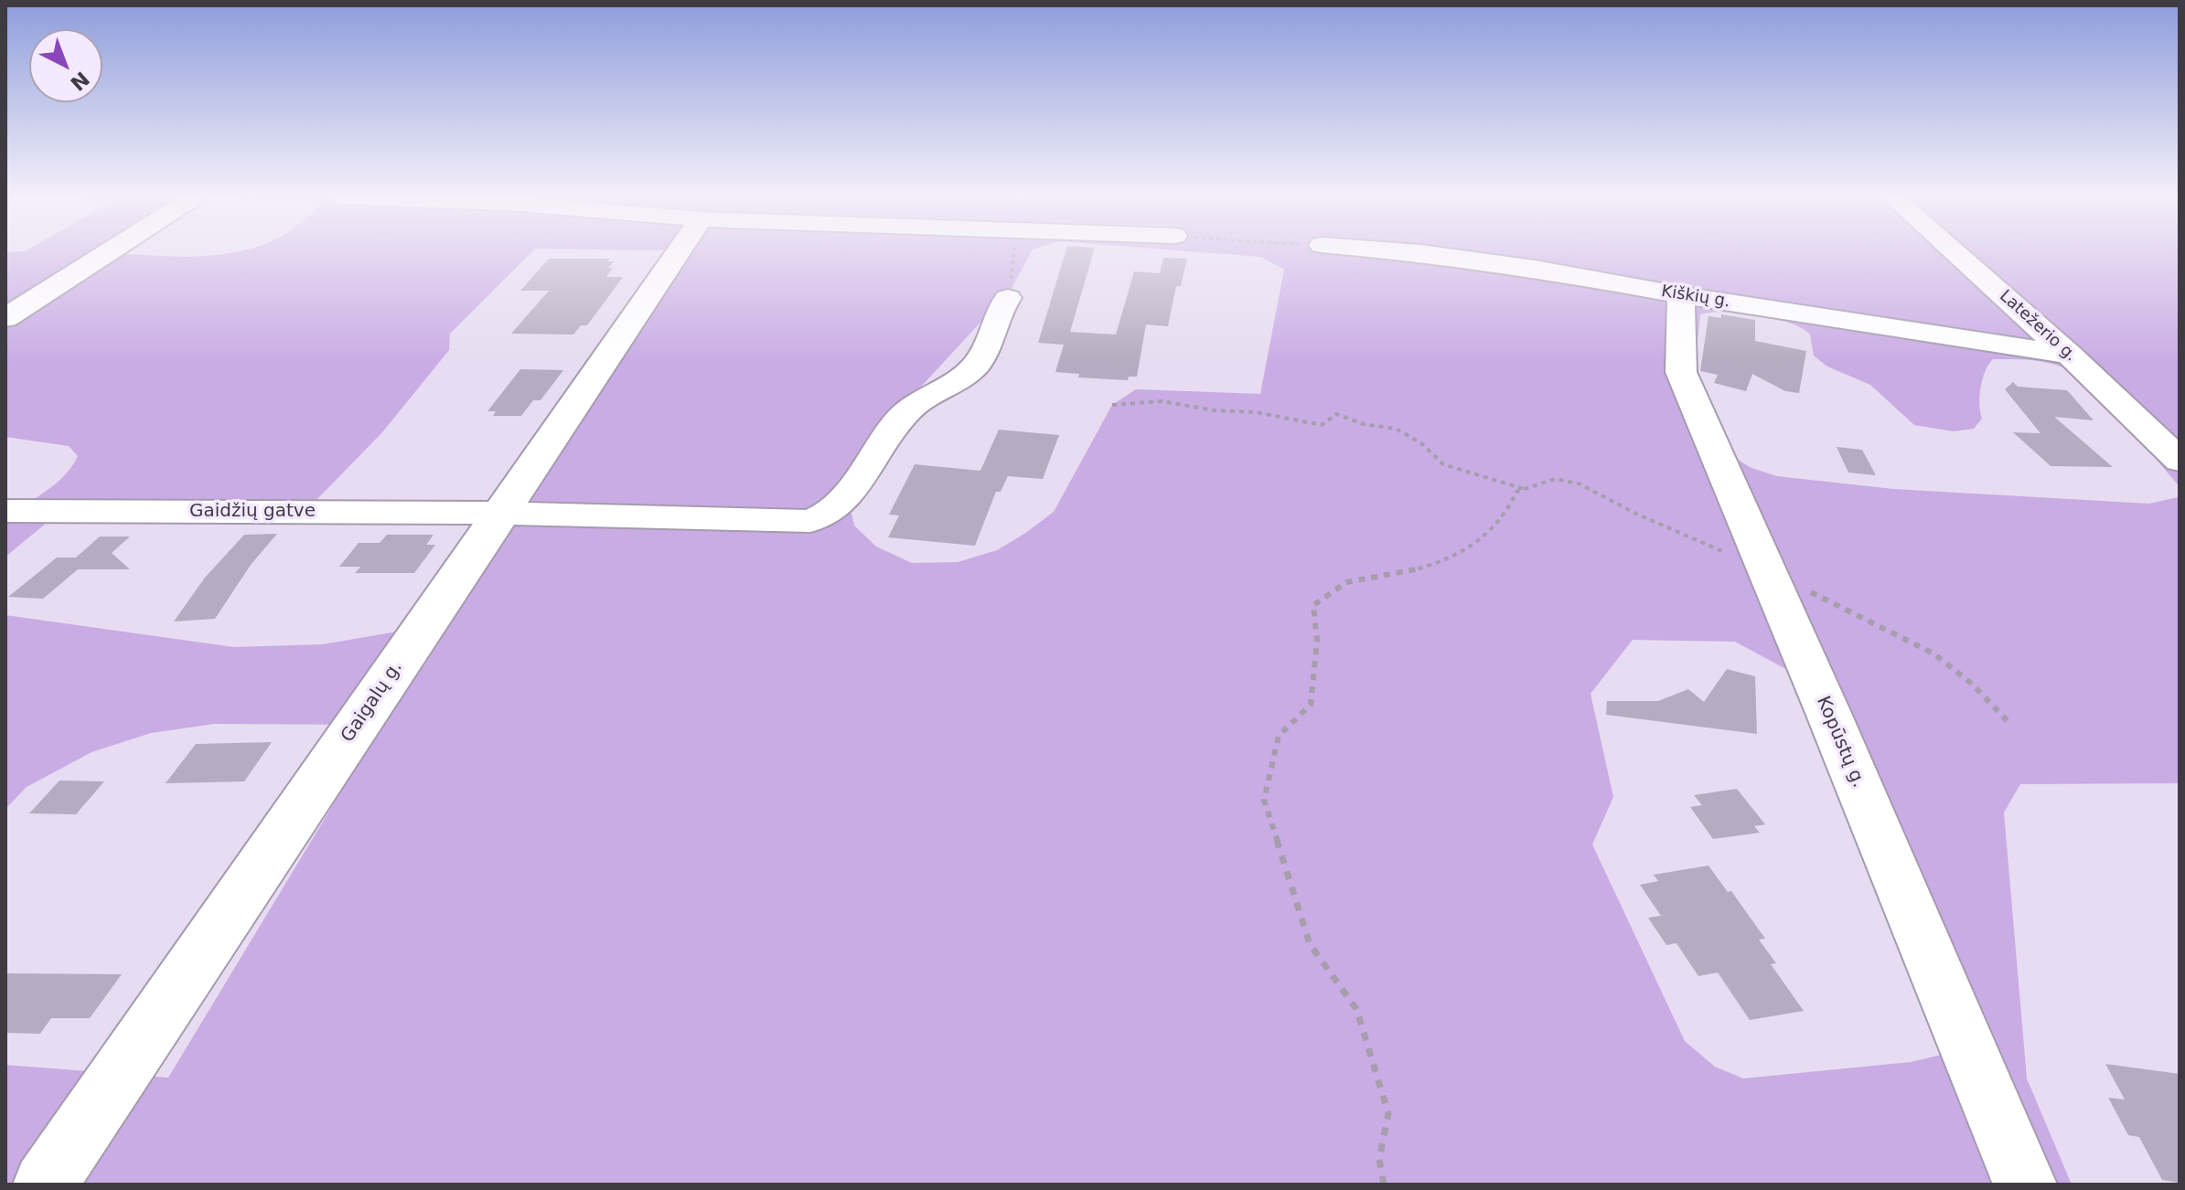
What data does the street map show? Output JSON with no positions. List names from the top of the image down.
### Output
{
  "streets": {
    "street": [
      "Kiškių g.",
      "Latežerio g.",
      "Gaidžių gatve",
      "Gaigalų g.",
      "Kopūstų g."
    ]
  },
  "crossings": [
    ["Kiškių g.", "Latežerio g."],
    ["Kiškių g.", "Kopūstų g."],
    ["Gaidžių gatve", "Gaigalų g."]
  ],
  "north": "bottom right"
}
